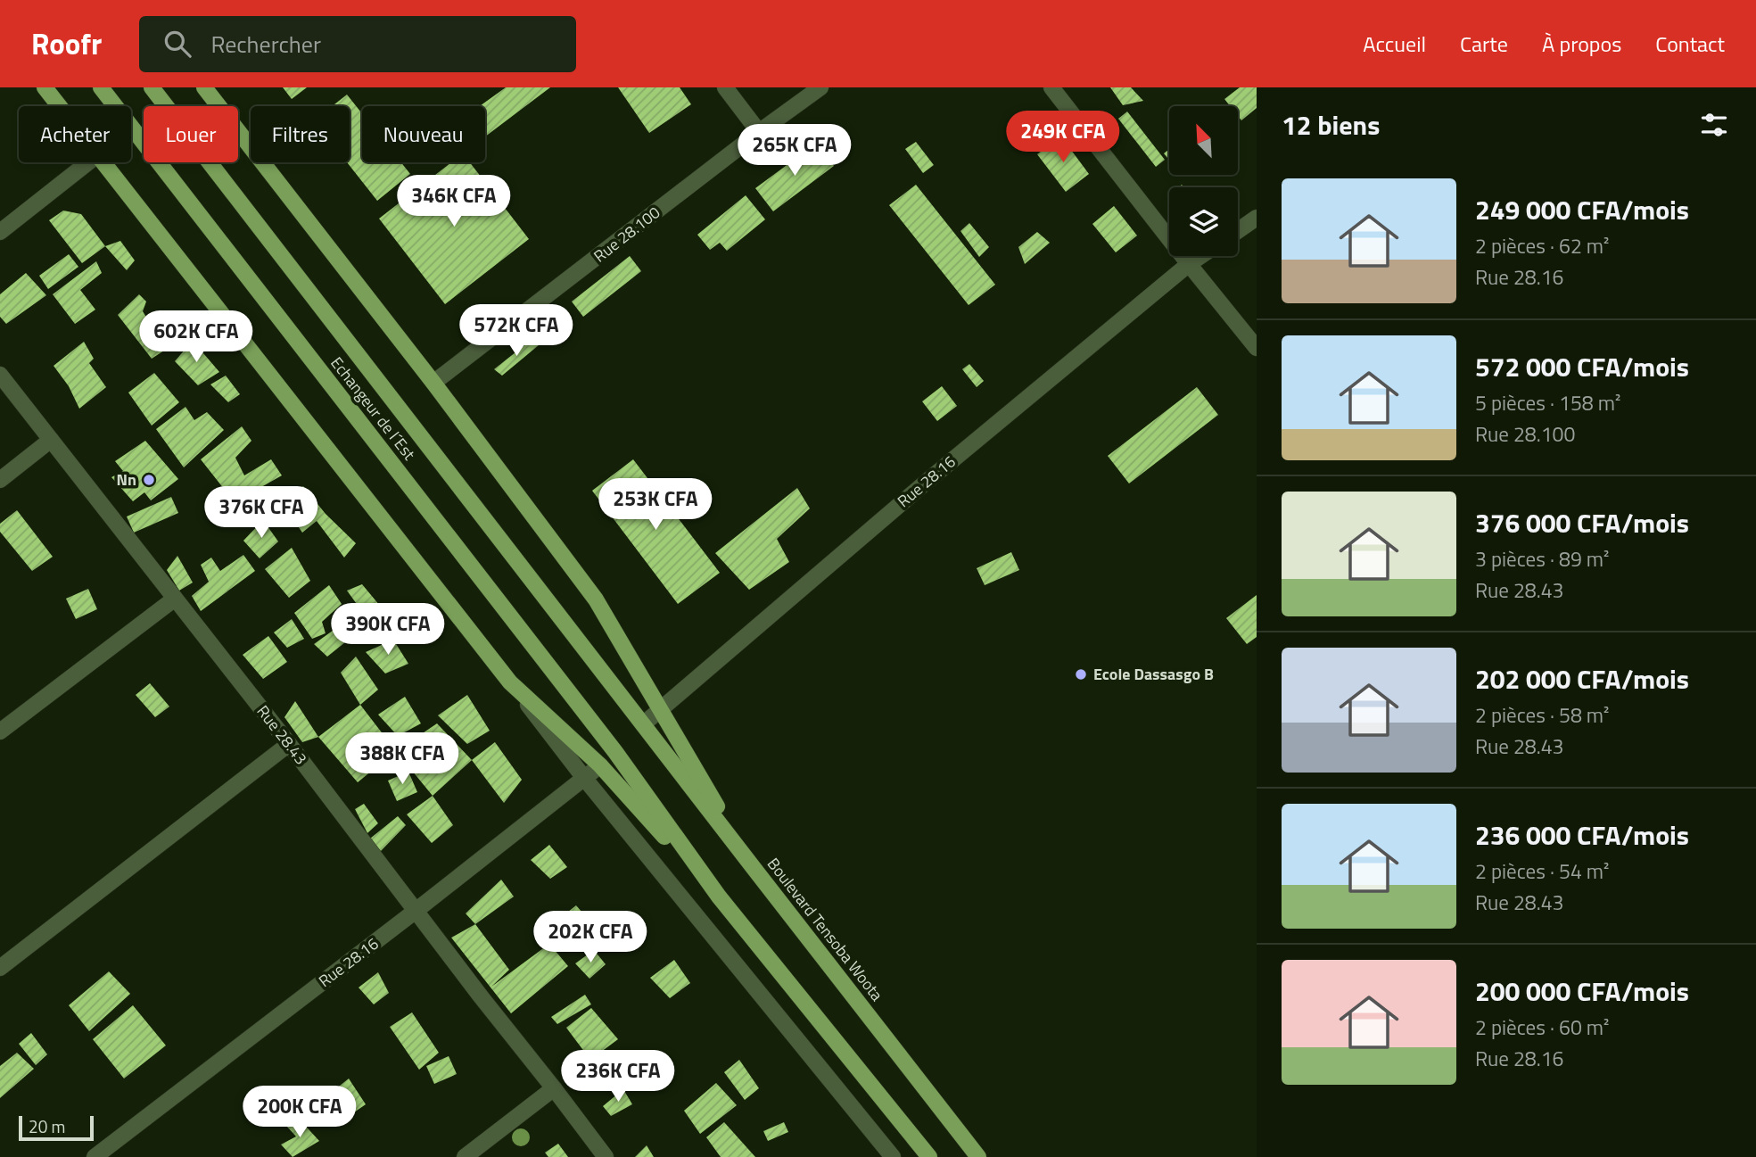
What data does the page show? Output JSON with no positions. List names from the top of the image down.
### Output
{
  "streets": {
    "main road": ["Echangeur de l´Est", "Boulevard Tensoba Woota"],
    "street": ["Rue 28.100", "Rue 28.16", "Rue 28.43"]
  },
  "crossings": [
    ["Echangeur de l´Est", "Rue 28.16"],
    ["Echangeur de l´Est", "Boulevard Tensoba Woota"],
    ["Rue 28.16", "Rue 28.43"],
    ["Rue 28.16", "Boulevard Tensoba Woota"]
  ],
  "places": ["Nn", "Ecole Dassasgo B"],
  "scale_bar": "20 m",
  "north": "top left",
  "page": {
    "header": "Roofr",
    "search": "Rechercher",
    "nav": [
      "Accueil",
      "Carte",
      "À propos",
      "Contact"
    ],
    "heading": "12 biens",
    "chip": [
      "Acheter",
      "Louer",
      "Filtres",
      "Nouveau"
    ],
    "price": [
      "249K CFA",
      "265K CFA",
      "346K CFA",
      "572K CFA",
      "602K CFA",
      "253K CFA",
      "376K CFA",
      "390K CFA",
      "388K CFA",
      "202K CFA",
      "236K CFA",
      "200K CFA"
    ],
    "list": [
      {
        "name": "249 000 CFA/mois",
        "note": "2 pièces · 62 m² · Rue 28.16"
      },
      {
        "name": "572 000 CFA/mois",
        "note": "5 pièces · 158 m² · Rue 28.100"
      },
      {
        "name": "376 000 CFA/mois",
        "note": "3 pièces · 89 m² · Rue 28.43"
      },
      {
        "name": "202 000 CFA/mois",
        "note": "2 pièces · 58 m² · Rue 28.43"
      },
      {
        "name": "236 000 CFA/mois",
        "note": "2 pièces · 54 m² · Rue 28.43"
      },
      {
        "name": "200 000 CFA/mois",
        "note": "2 pièces · 60 m² · Rue 28.16"
      }
    ],
    "scale": "20 m"
  }
}
